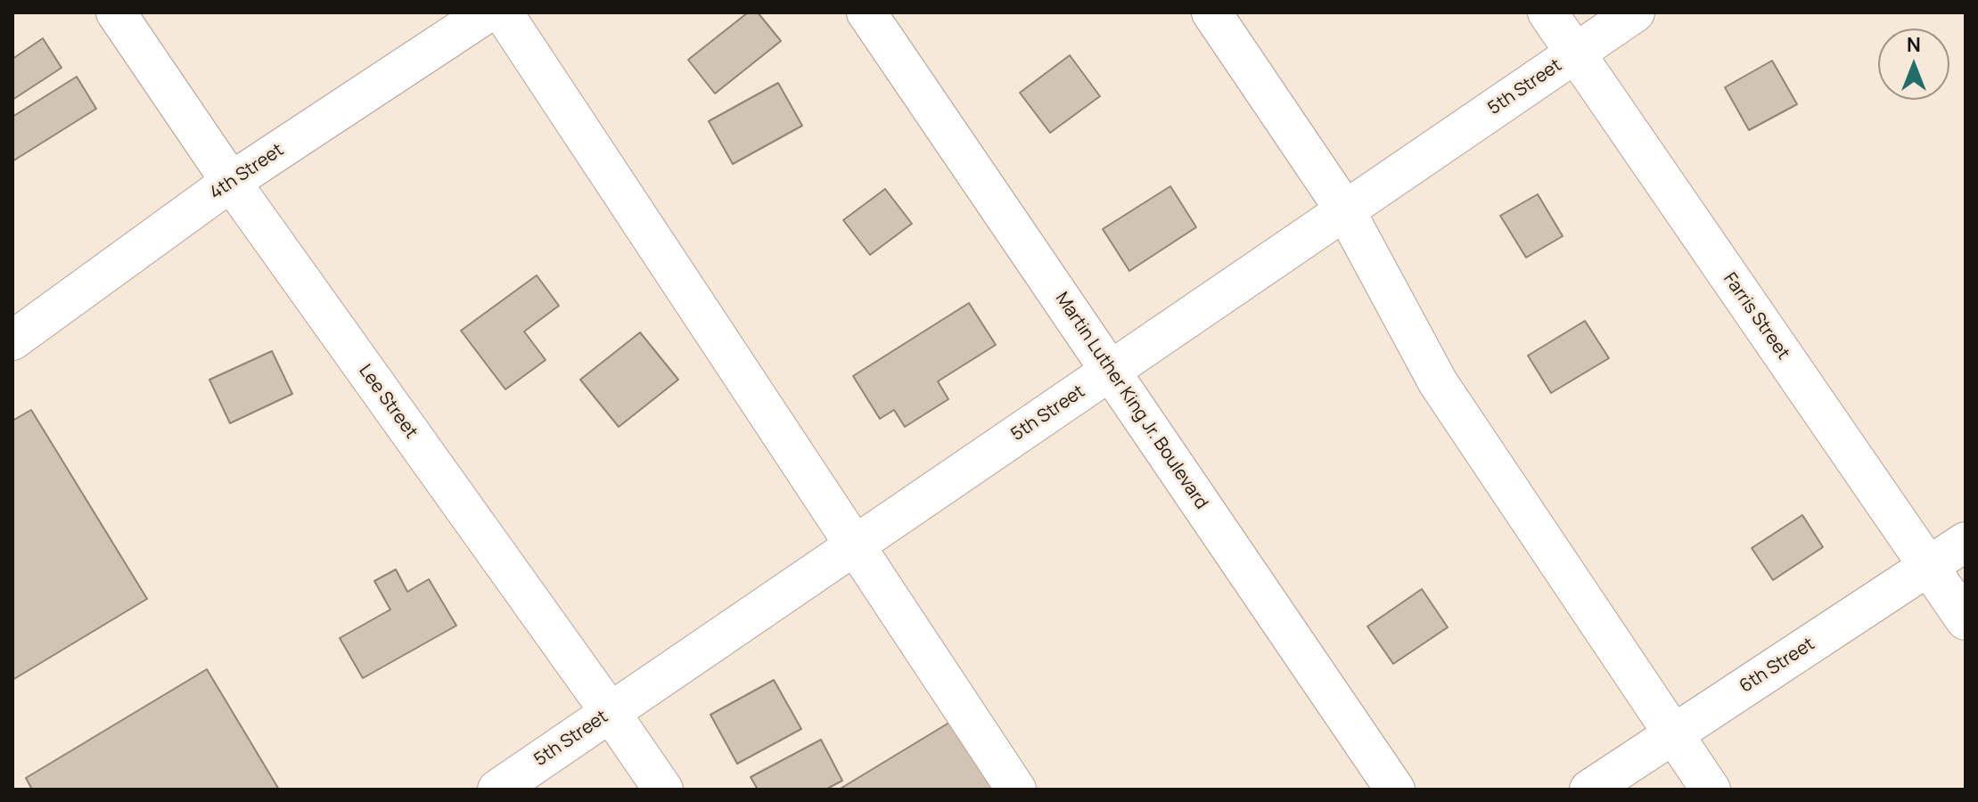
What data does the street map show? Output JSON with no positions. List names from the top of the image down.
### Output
{
  "streets": {
    "street": [
      "5th Street",
      "4th Street",
      "Farris Street",
      "Martin Luther King Jr. Boulevard",
      "Lee Street",
      "6th Street"
    ]
  },
  "crossings": [
    ["5th Street", "Farris Street"],
    ["5th Street", "Martin Luther King Jr. Boulevard"],
    ["5th Street", "Lee Street"],
    ["4th Street", "Lee Street"],
    ["Farris Street", "6th Street"]
  ],
  "north": "top"
}
